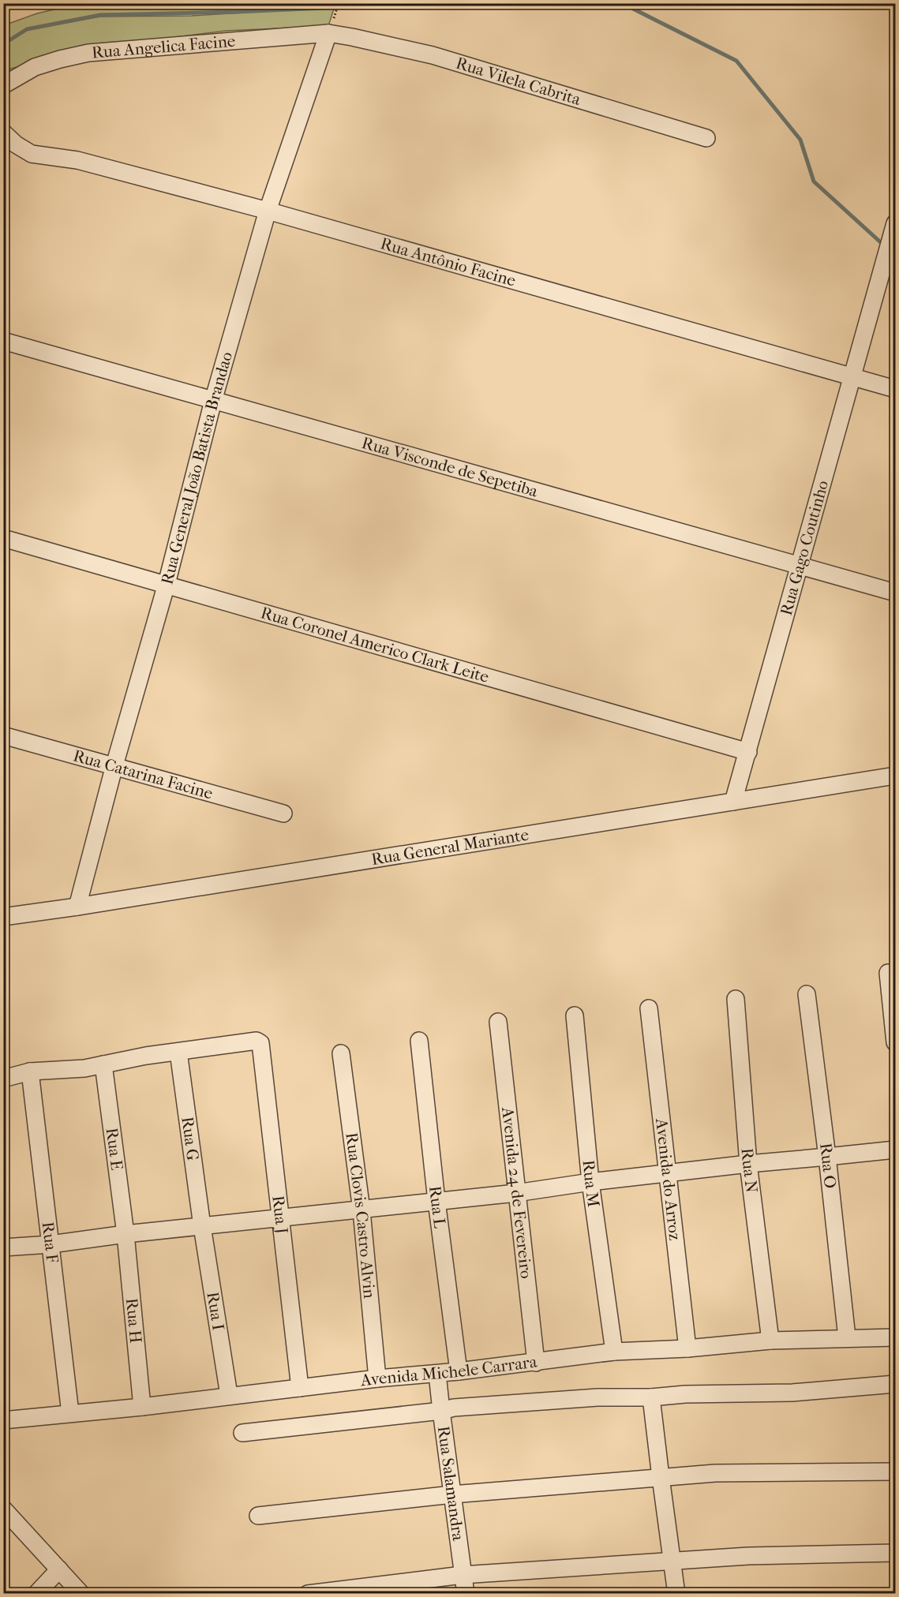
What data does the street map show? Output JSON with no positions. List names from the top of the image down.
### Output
{
  "streets": {
    "street": [
      "Rua Angelica Facine",
      "Rua Vilela Cabrita",
      "Rua Antônio Facine",
      "Rua Visconde de Sepetiba",
      "Rua General João Batista Brandao",
      "Rua Gago Coutinho",
      "Rua Coronel Americo Clark Leite",
      "Rua Catarina Facine",
      "Rua General Mariante",
      "Rua G",
      "Rua E",
      "Rua O",
      "Rua N",
      "Avenida do Arroz",
      "Rua M",
      "Avenida 24 de Fevereiro",
      "Rua L",
      "Rua Clovis Castro Alvin",
      "Rua J",
      "Rua F",
      "Rua I",
      "Rua H",
      "Avenida Michele Carrara",
      "Rua Salamandra"
    ]
  },
  "crossings": [
    ["Rua Angelica Facine", "Rua Vilela Cabrita"],
    ["Rua Angelica Facine", "Rua General João Batista Brandao"],
    ["Rua Vilela Cabrita", "Rua General João Batista Brandao"],
    ["Rua Antônio Facine", "Rua General João Batista Brandao"],
    ["Rua Antônio Facine", "Rua Gago Coutinho"],
    ["Rua Visconde de Sepetiba", "Rua General João Batista Brandao"],
    ["Rua Visconde de Sepetiba", "Rua Gago Coutinho"],
    ["Rua General João Batista Brandao", "Rua Coronel Americo Clark Leite"],
    ["Rua General João Batista Brandao", "Rua Catarina Facine"],
    ["Rua General João Batista Brandao", "Rua General Mariante"],
    ["Rua Gago Coutinho", "Rua Coronel Americo Clark Leite"],
    ["Rua Gago Coutinho", "Rua General Mariante"],
    ["Rua G", "Rua J"],
    ["Rua G", "Rua I"],
    ["Rua E", "Rua H"],
    ["Rua O", "Avenida Michele Carrara"],
    ["Rua N", "Avenida Michele Carrara"],
    ["Avenida do Arroz", "Avenida Michele Carrara"],
    ["Rua M", "Avenida Michele Carrara"],
    ["Avenida 24 de Fevereiro", "Avenida Michele Carrara"],
    ["Rua L", "Avenida Michele Carrara"],
    ["Rua Clovis Castro Alvin", "Avenida Michele Carrara"],
    ["Rua J", "Avenida Michele Carrara"],
    ["Rua F", "Avenida Michele Carrara"],
    ["Rua I", "Avenida Michele Carrara"],
    ["Rua H", "Avenida Michele Carrara"],
    ["Avenida Michele Carrara", "Rua Salamandra"]
  ]
}
